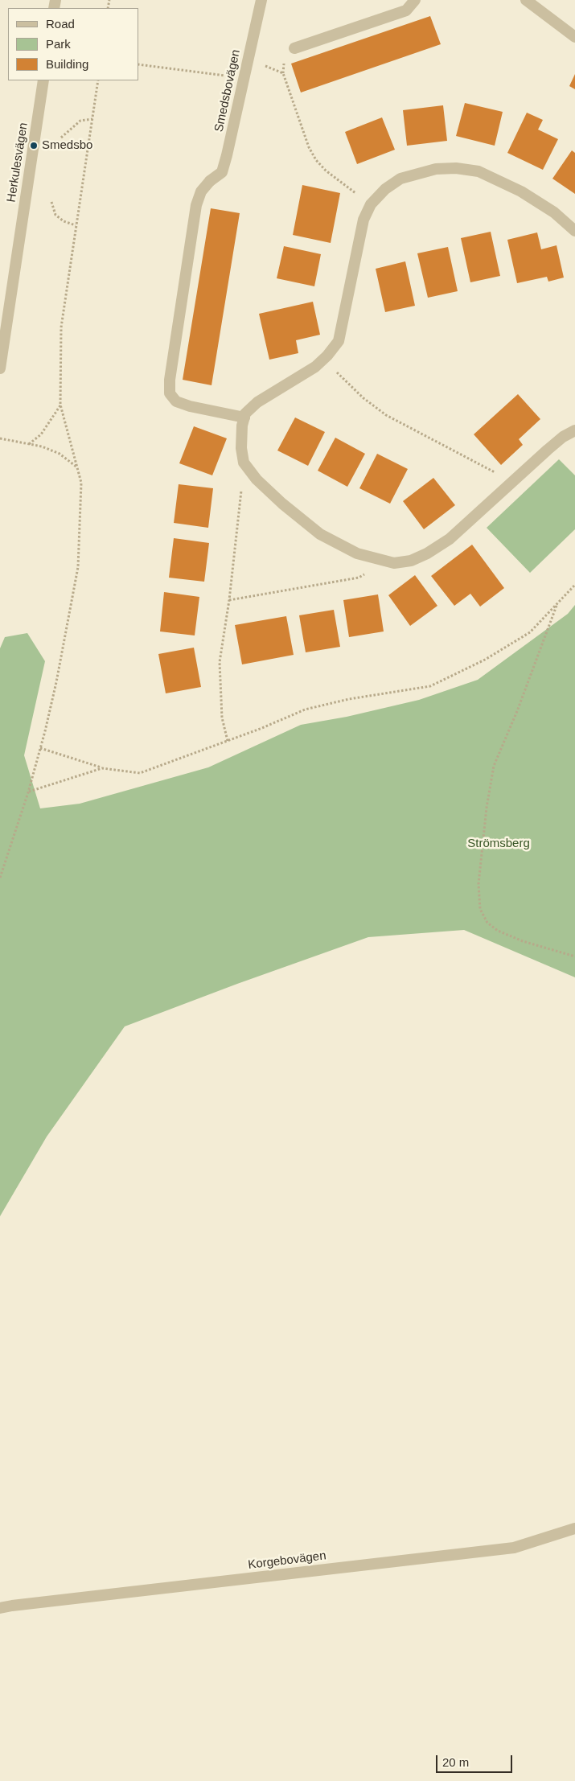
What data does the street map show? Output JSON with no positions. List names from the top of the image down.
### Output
{
  "streets": {
    "street": ["Smedsbovägen", "Herkulesvägen", "Korgebovägen"]
  },
  "parks": ["Strömsberg"],
  "places": ["Smedsbo"],
  "legend": ["Road", "Park", "Building"],
  "scale_bar": "20 m"
}
